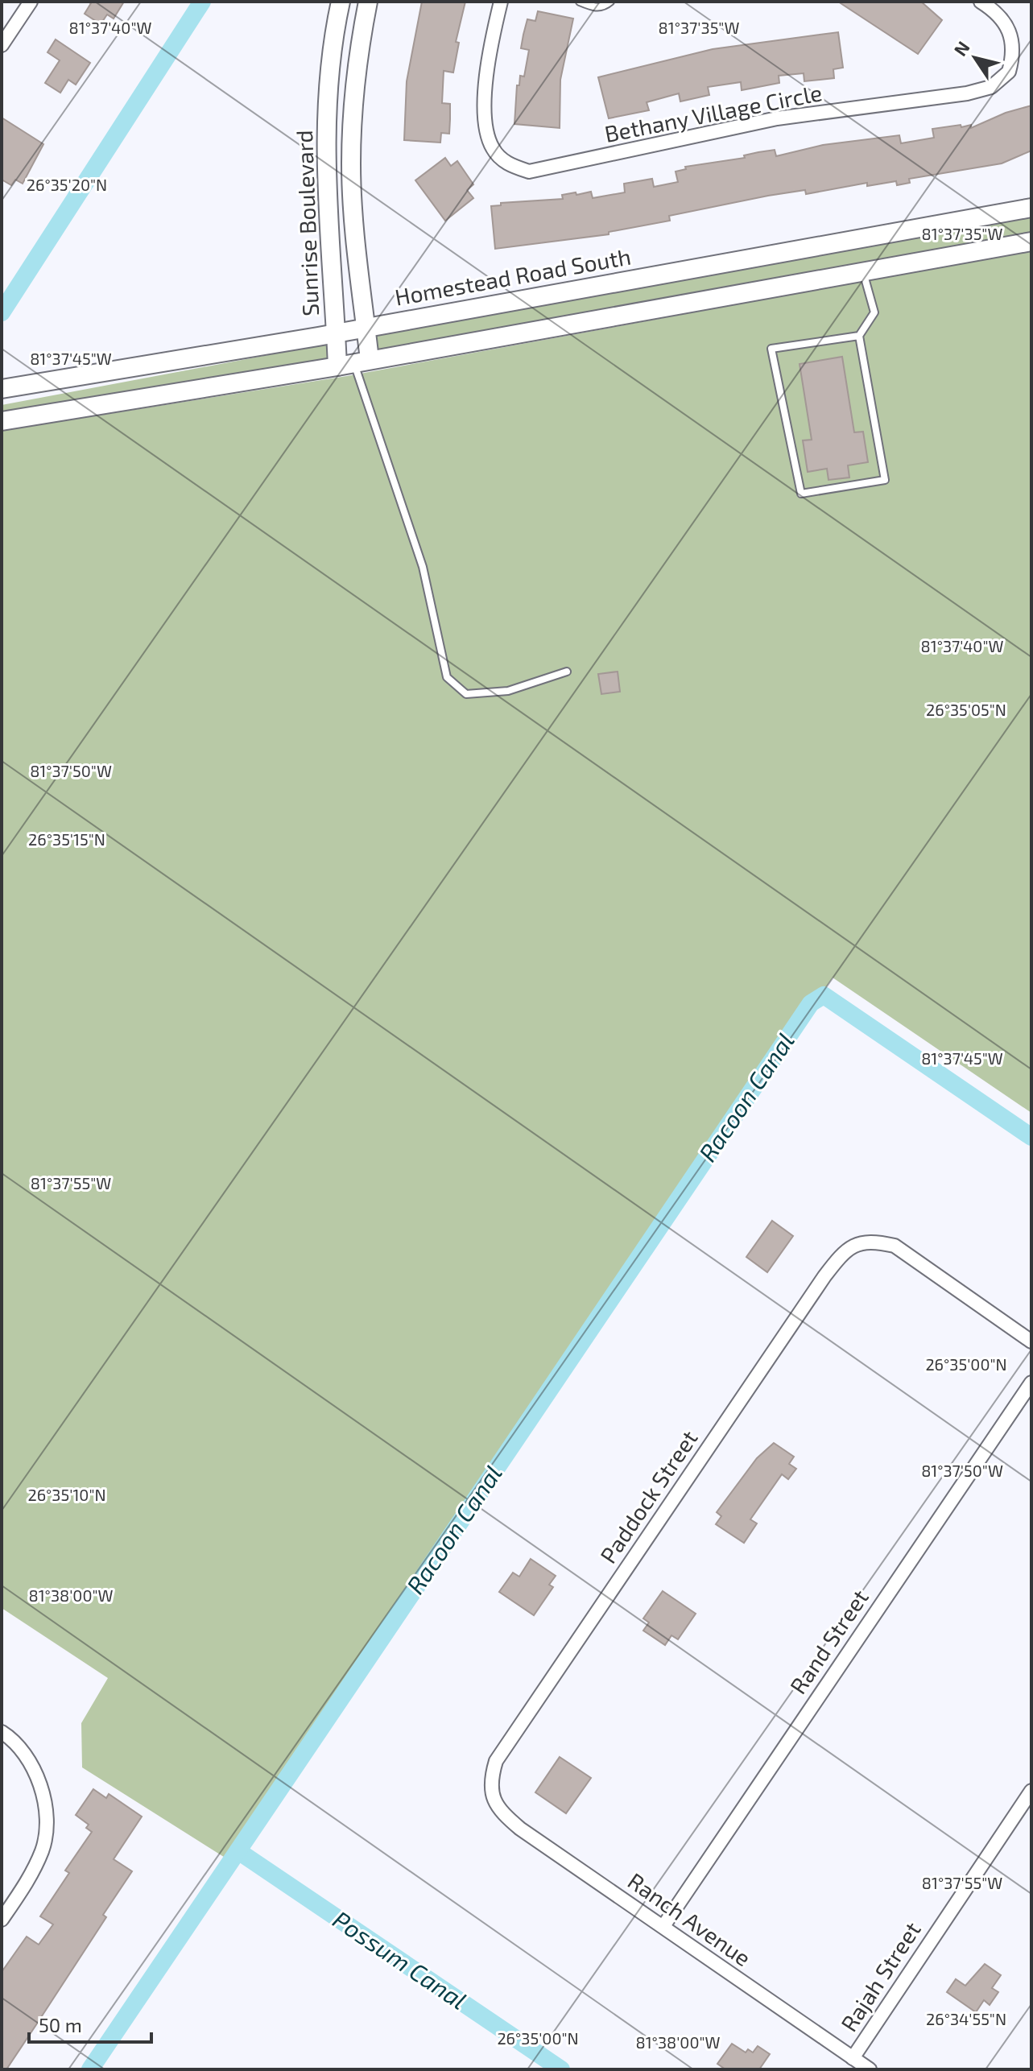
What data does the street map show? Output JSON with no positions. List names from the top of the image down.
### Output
{
  "streets": {
    "main road": ["Sunrise Boulevard", "Homestead Road South"],
    "street": [
      "Bethany Village Circle",
      "Paddock Street",
      "Rand Street",
      "Ranch Avenue",
      "Rajah Street"
    ]
  },
  "crossings": [
    ["Sunrise Boulevard", "Homestead Road South"],
    ["Paddock Street", "Ranch Avenue"],
    ["Rand Street", "Ranch Avenue"],
    ["Ranch Avenue", "Rajah Street"]
  ],
  "water": ["Racoon Canal", "Possum Canal"],
  "scale_bar": "50 m",
  "north": "top left",
  "coordinates": [
    "81°37'40\"W",
    "81°37'35\"W",
    "26°35'20\"N",
    "81°37'45\"W",
    "26°35'05\"N",
    "81°37'50\"W",
    "26°35'15\"N",
    "81°37'55\"W",
    "26°35'00\"N",
    "26°35'10\"N",
    "81°38'00\"W",
    "26°34'55\"N"
  ]
}
